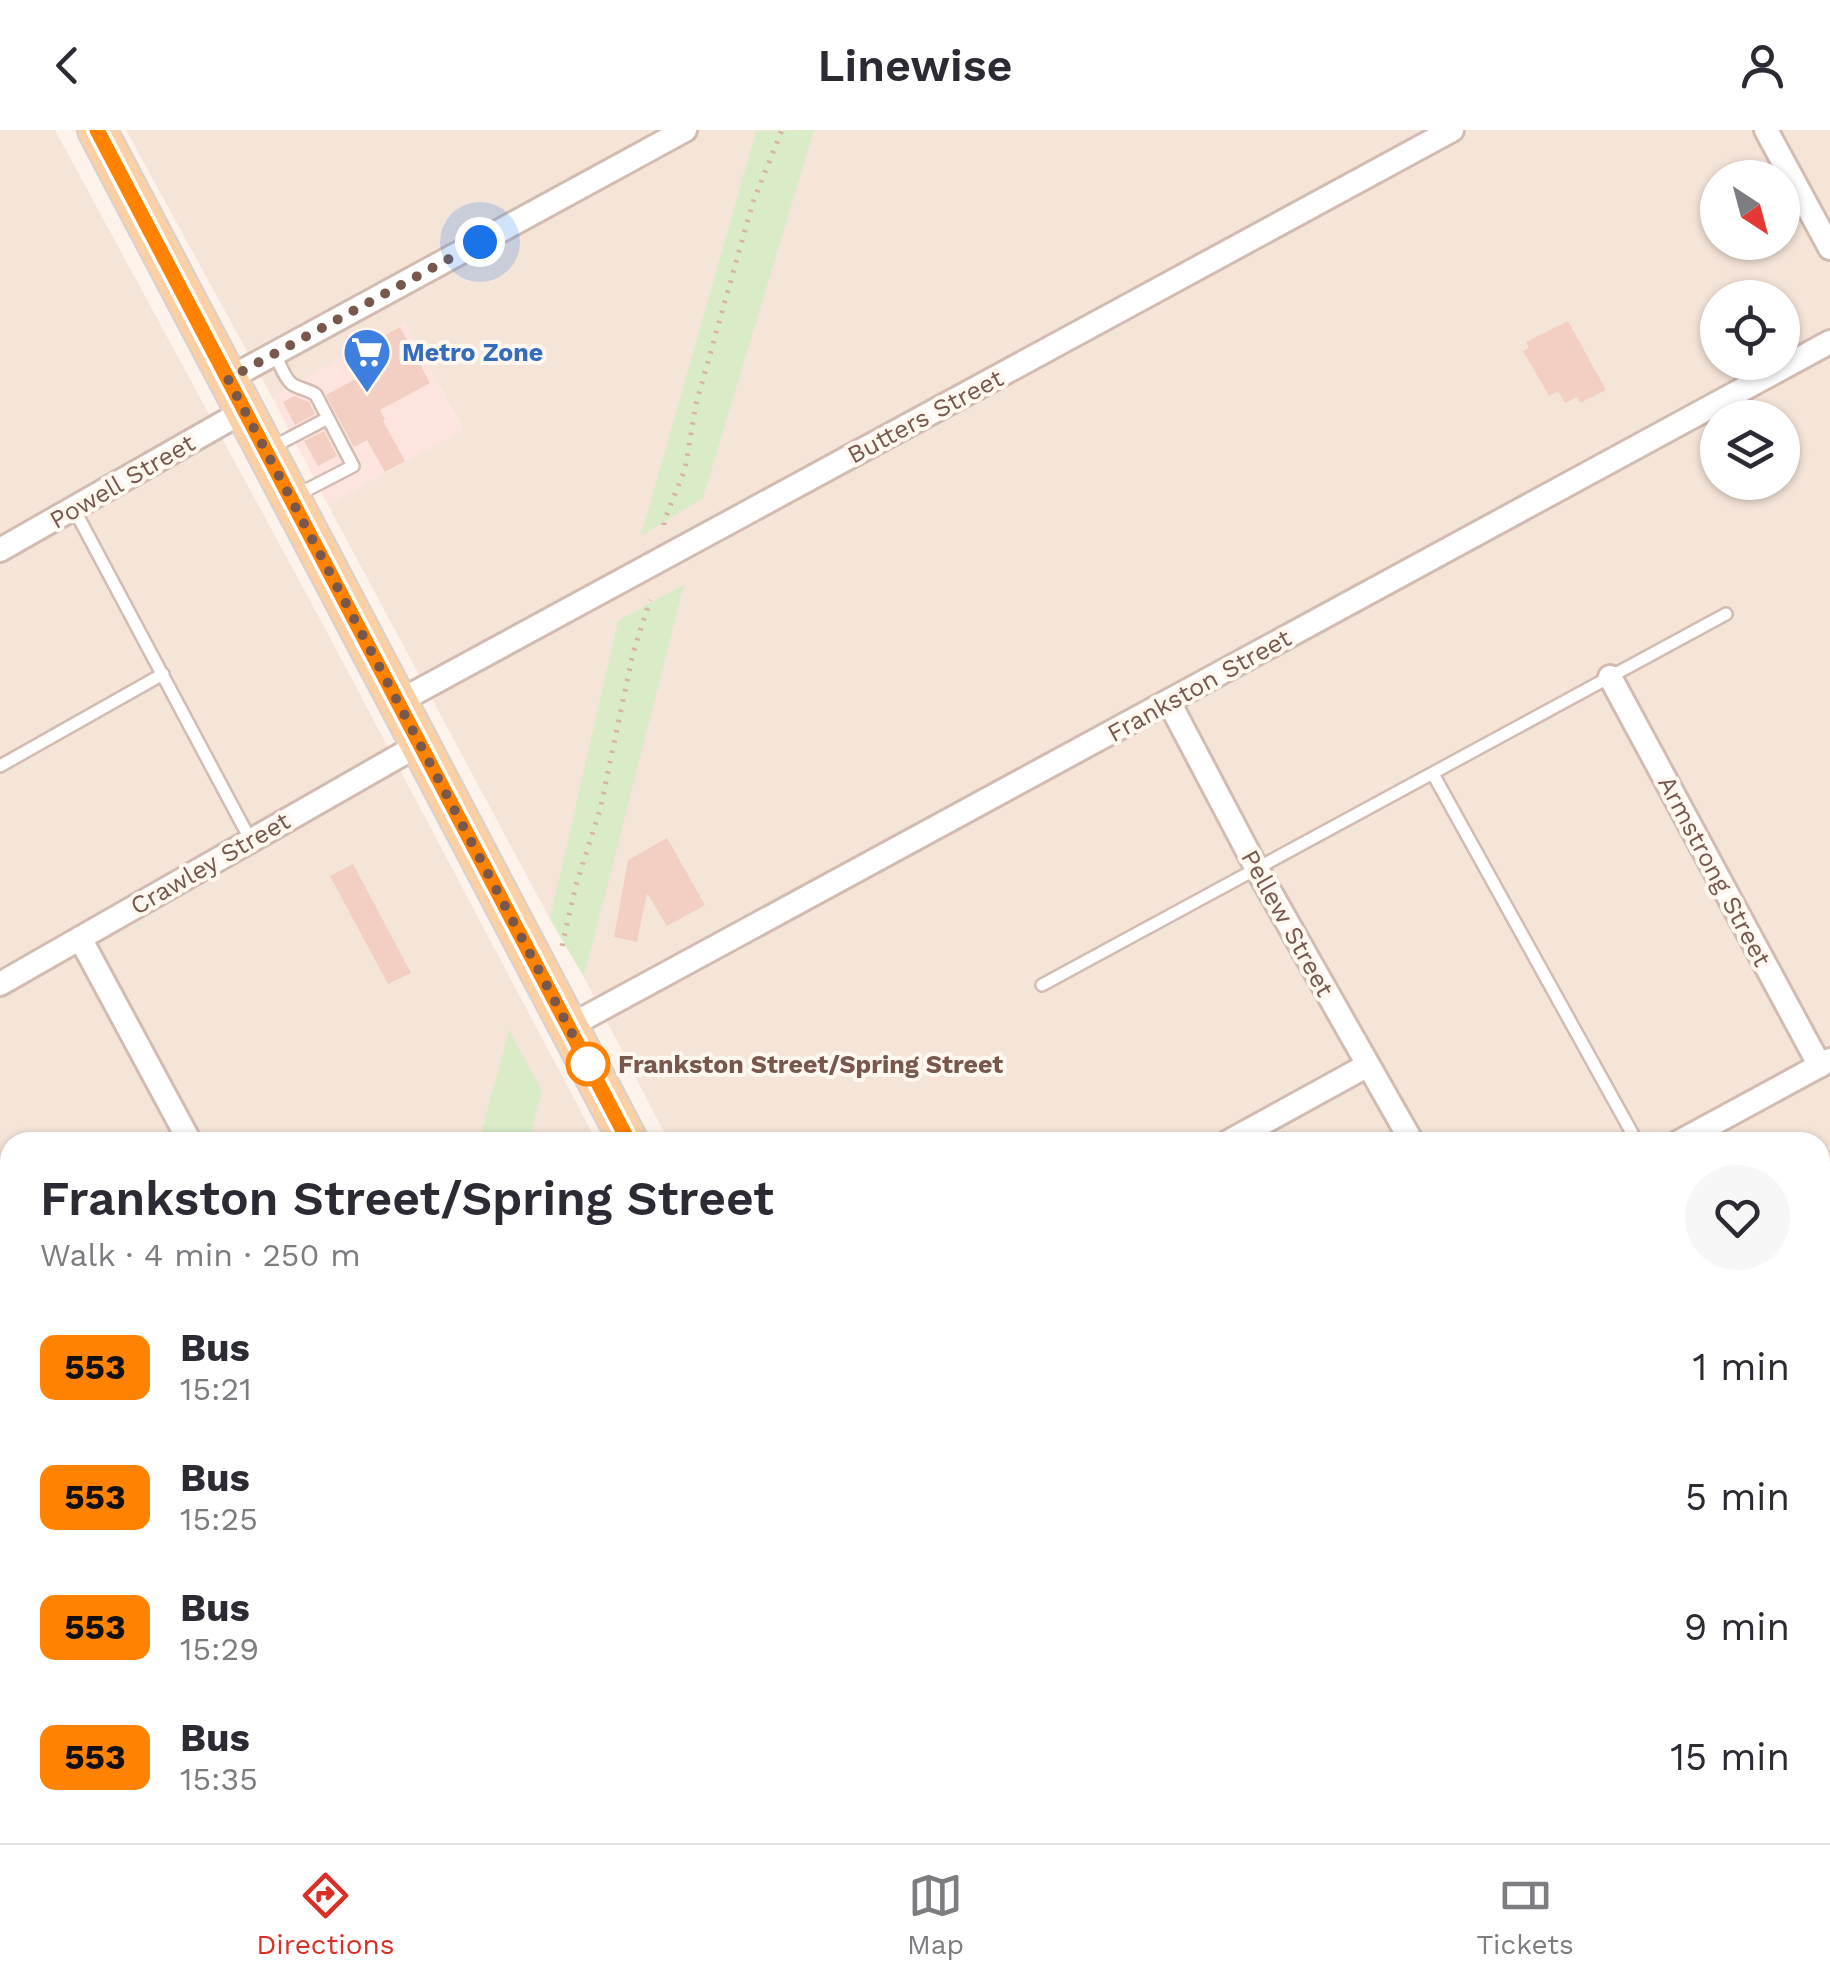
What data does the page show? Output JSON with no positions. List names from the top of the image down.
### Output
{
  "streets": {
    "street": [
      "Butters Street",
      "Powell Street",
      "Frankston Street",
      "Crawley Street",
      "Armstrong Street",
      "Pellew Street"
    ]
  },
  "crossings": [
    ["Frankston Street", "Pellew Street"]
  ],
  "places": {
    "supermarket": ["Metro Zone"],
    "other": ["Frankston Street/Spring Street"]
  },
  "lines": ["bus line 553"],
  "north": "bottom right",
  "page": {
    "header": "Linewise",
    "heading": ["Frankston Street/Spring Street", "Walk · 4 min · 250 m"],
    "list": [
      {
        "mark": "553",
        "name": "Bus",
        "note": "15:21",
        "value": "1 min"
      },
      {
        "mark": "553",
        "name": "Bus",
        "note": "15:25",
        "value": "5 min"
      },
      {
        "mark": "553",
        "name": "Bus",
        "note": "15:29",
        "value": "9 min"
      },
      {
        "mark": "553",
        "name": "Bus",
        "note": "15:35",
        "value": "15 min"
      }
    ],
    "tabs": ["Directions", "Map", "Tickets"]
  }
}
